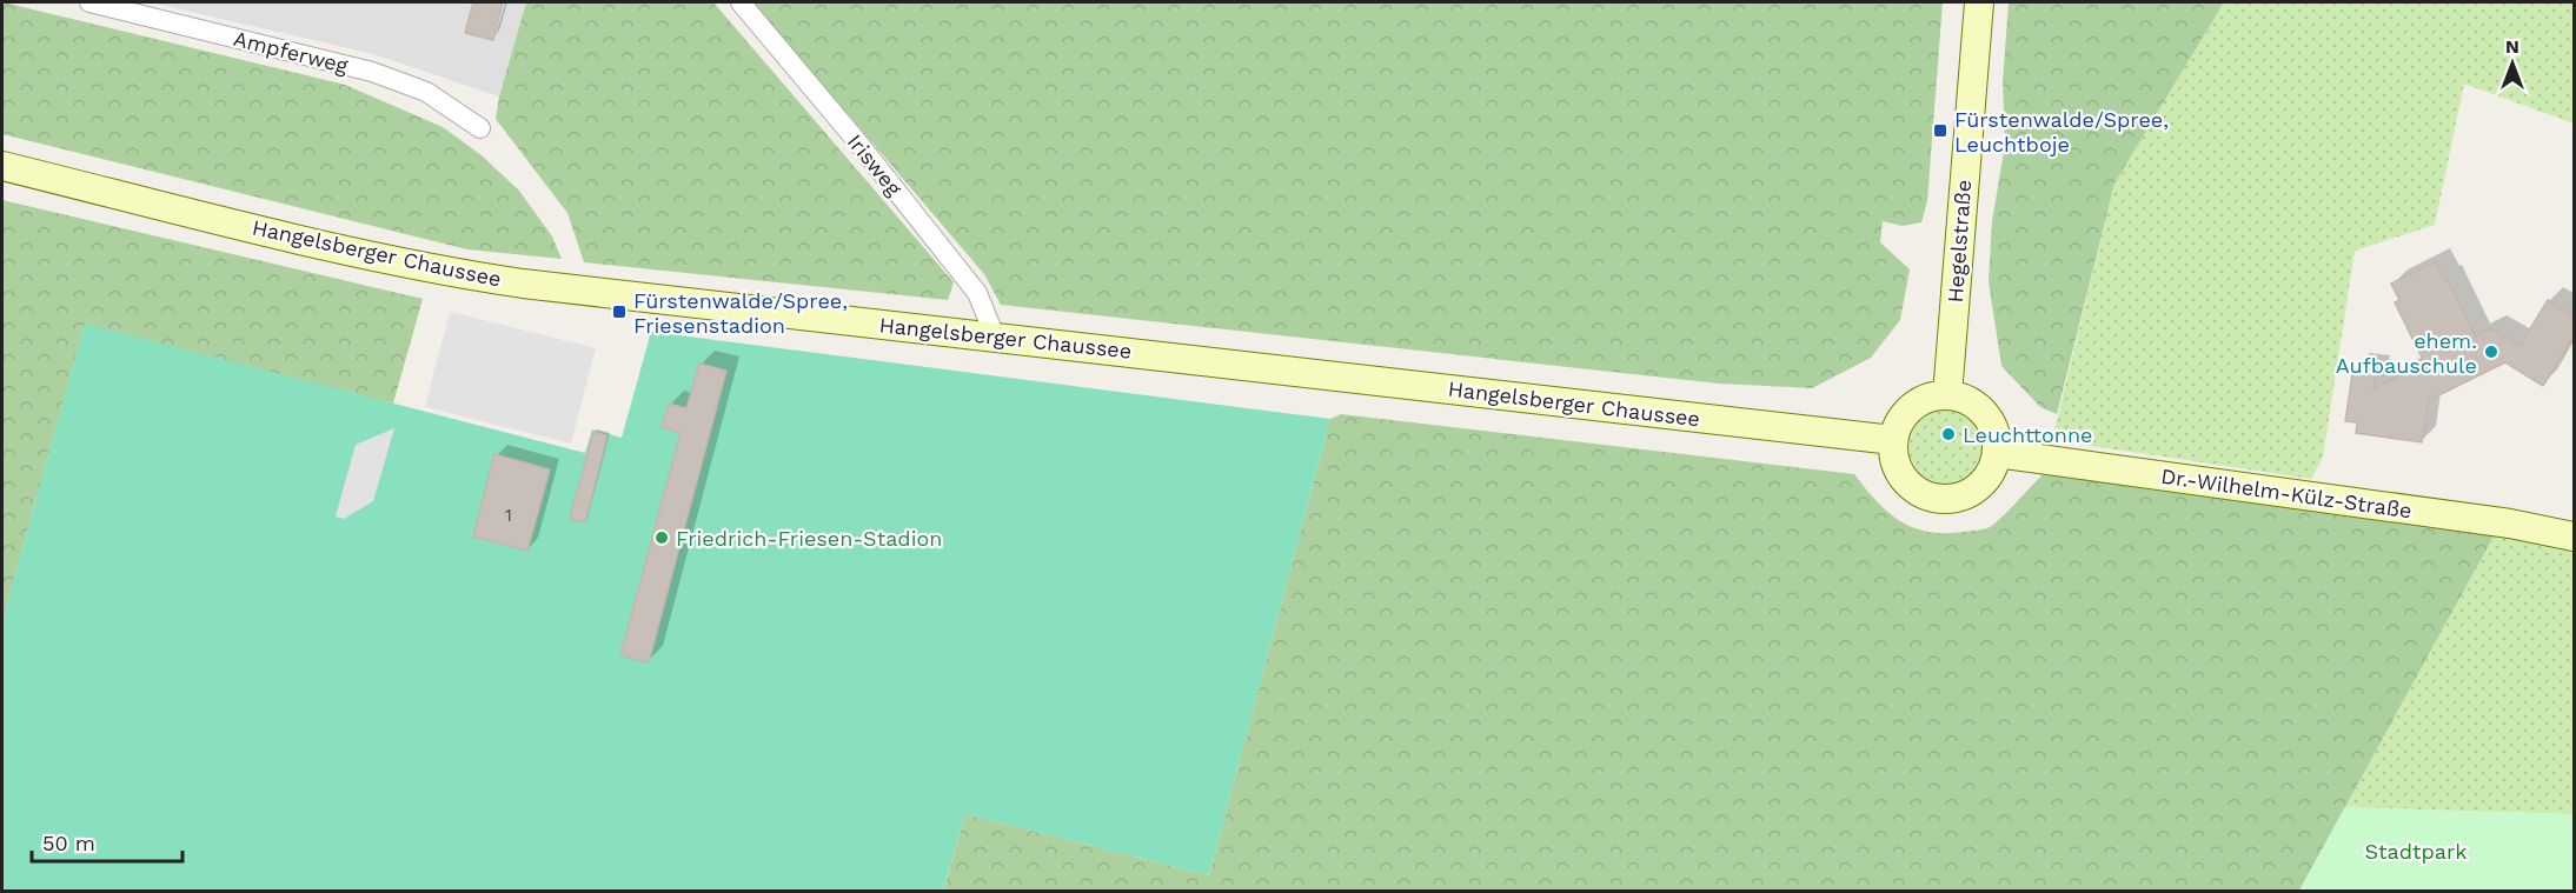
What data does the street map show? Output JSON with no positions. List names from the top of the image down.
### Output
{
  "streets": {
    "main road": ["Hegelstraße", "Hangelsberger Chaussee", "Dr.-Wilhelm-Külz-Straße"],
    "street": ["Ampferweg", "Irisweg"]
  },
  "crossings": [
    ["Irisweg", "Hangelsberger Chaussee"],
    ["Hegelstraße", "Hangelsberger Chaussee"],
    ["Hegelstraße", "Dr.-Wilhelm-Külz-Straße"],
    ["Hangelsberger Chaussee", "Dr.-Wilhelm-Külz-Straße"]
  ],
  "parks": ["Stadtpark"],
  "places": {
    "transit": ["Fürstenwalde/Spree, Leuchtboje", "Fürstenwalde/Spree, Friesenstadion"],
    "other": ["ehem. Aufbauschule", "Leuchttonne", "Friedrich-Friesen-Stadion"]
  },
  "house_numbers": ["1"],
  "scale_bar": "50 m",
  "north": "top"
}
